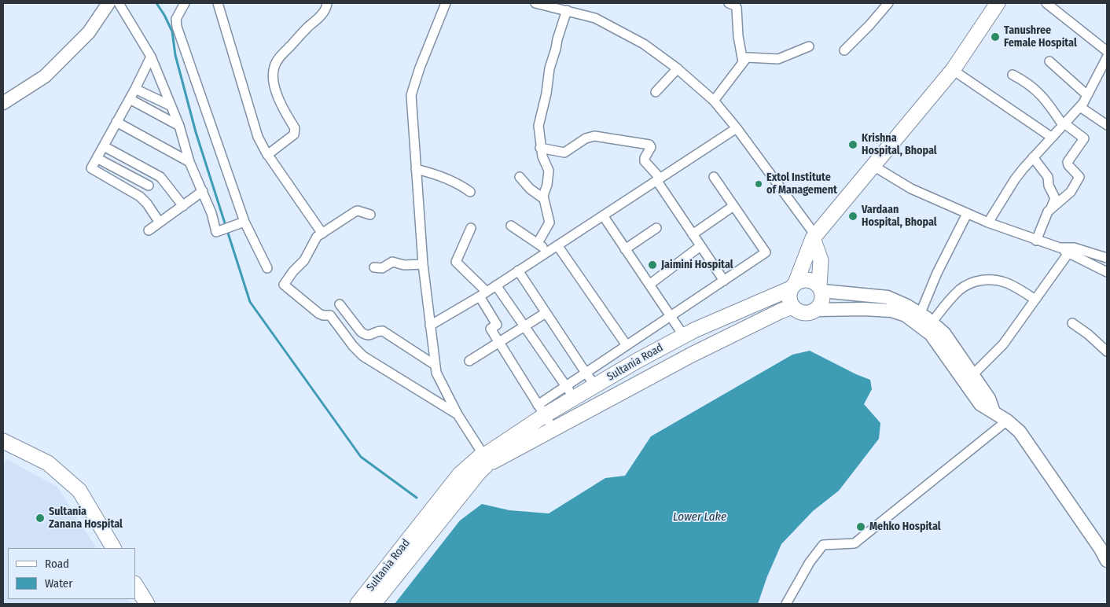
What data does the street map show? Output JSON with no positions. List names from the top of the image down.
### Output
{
  "streets": {
    "main road": ["Sultania Road"]
  },
  "water": ["Lower Lake"],
  "places": [
    "Tanushree Female Hospital",
    "Krishna Hospital, Bhopal",
    "Extol Institute of Management",
    "Vardaan Hospital, Bhopal",
    "Jaimini Hospital",
    "Sultania Zanana Hospital",
    "Mehko Hospital"
  ],
  "legend": ["Road", "Water"]
}
